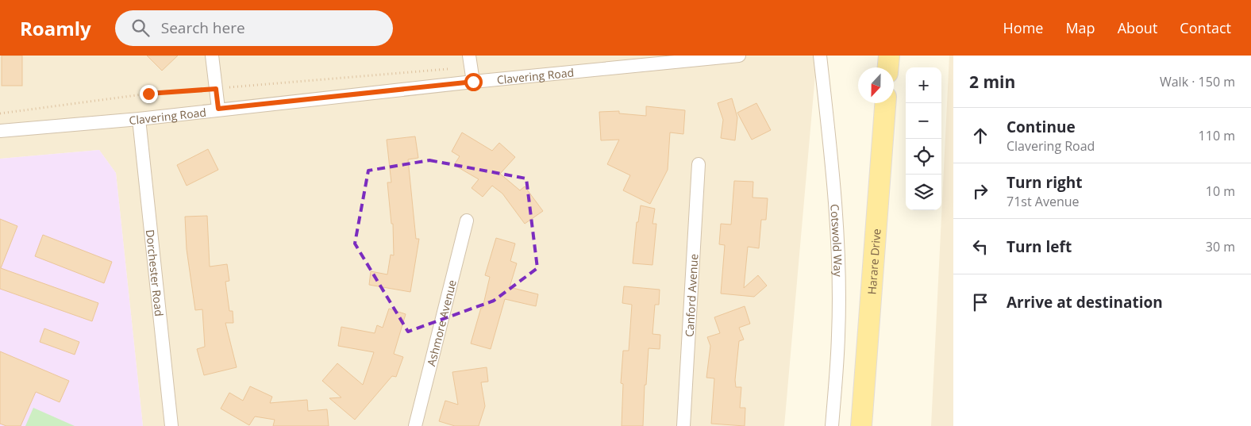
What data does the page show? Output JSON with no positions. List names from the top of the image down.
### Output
{
  "streets": {
    "main road": ["Harare Drive"],
    "street": [
      "Clavering Road",
      "Cotswold Way",
      "Dorchester Road",
      "Canford Avenue",
      "Ashmore Avenue"
    ]
  },
  "crossings": [
    ["Clavering Road", "Dorchester Road"]
  ],
  "north": "bottom",
  "page": {
    "header": "Roamly",
    "search": "Search here",
    "nav": [
      "Home",
      "Map",
      "About",
      "Contact"
    ],
    "heading": ["2 min", "Walk · 150 m"],
    "map_buttons": ["+", "−"],
    "list": [
      ["Continue", "Clavering Road", "110 m"],
      ["Turn right", "71st Avenue", "10 m"],
      ["Turn left", "30 m"],
      "Arrive at destination"
    ]
  }
}
